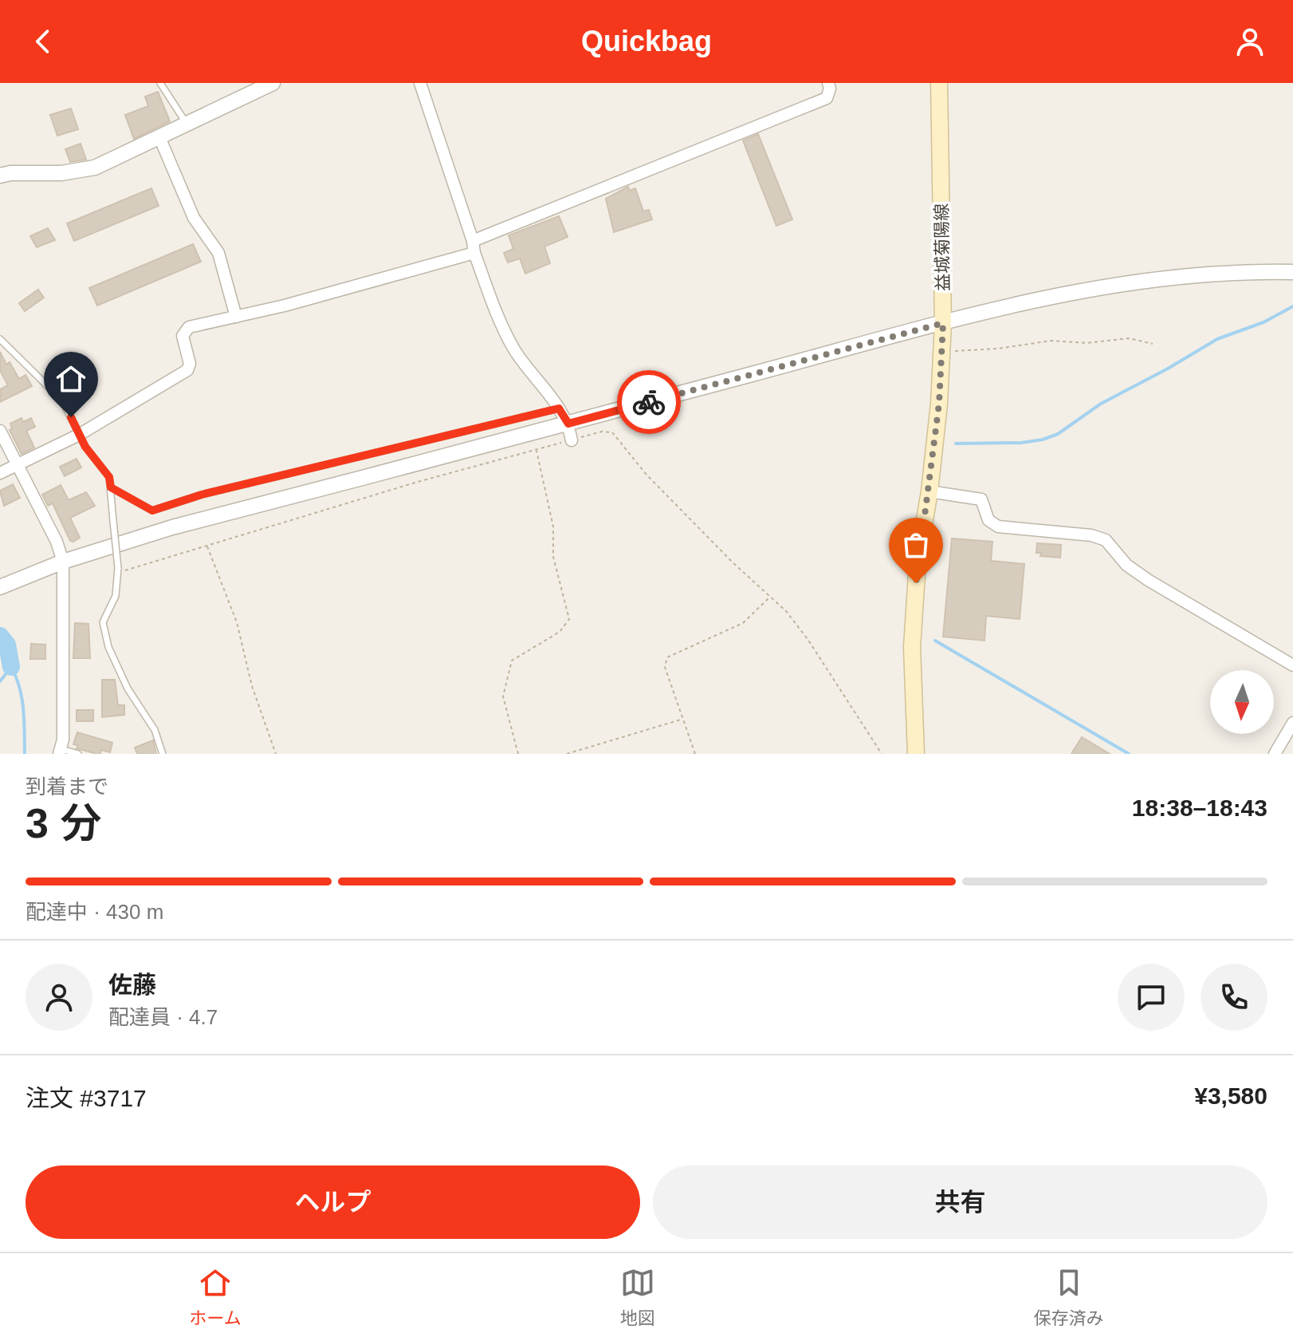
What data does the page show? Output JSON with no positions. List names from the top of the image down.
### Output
{
  "streets": {
    "main road": ["益城菊陽線"]
  },
  "north": "bottom",
  "page": {
    "header": "Quickbag",
    "heading": ["3 分", "到着まで", "18:38–18:43"],
    "panel": [
      "佐藤",
      "配達員 · 4.7",
      "注文 #3717",
      "¥3,580"
    ],
    "bar": "配達中 · 430 m",
    "buttons": ["ヘルプ", "共有"],
    "tabs": ["ホーム", "地図", "保存済み"]
  }
}
